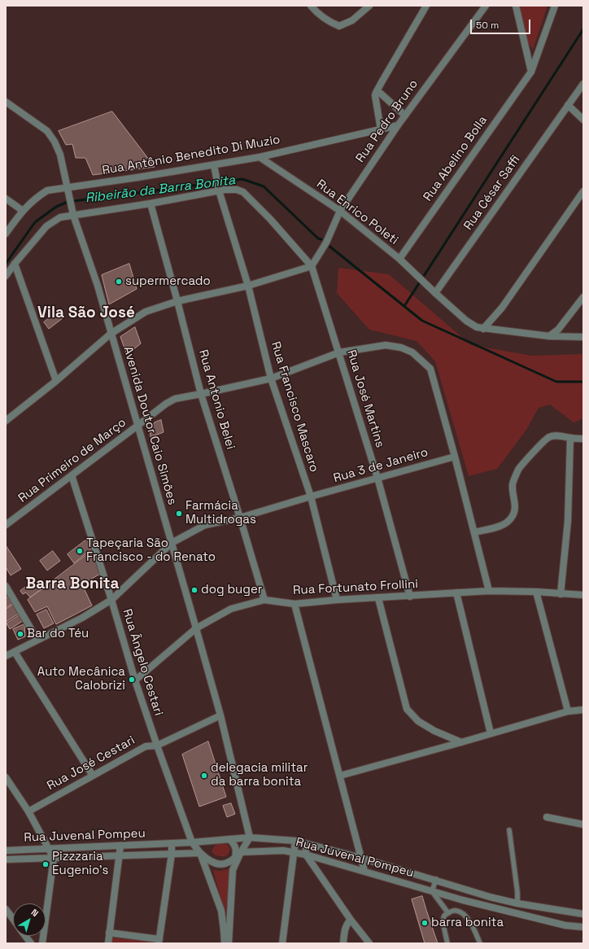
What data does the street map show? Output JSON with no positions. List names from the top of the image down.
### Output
{
  "streets": {
    "street": [
      "Rua Pedro Bruno",
      "Rua Antônio Benedito Di Muzio",
      "Rua Abelino Bolla",
      "Rua César Saffi",
      "Rua Enrico Poleti",
      "Rua José Martins",
      "Rua Antonio Belei",
      "Rua Francisco Mascaro",
      "Avenida Doutor Caio Simões",
      "Rua Primeiro de Março",
      "Rua 3 de Janeiro",
      "Rua Fortunato Frollini",
      "Rua Ângelo Cestari",
      "Rua José Cestari",
      "Rua Juvenal Pompeu"
    ]
  },
  "crossings": [
    ["Rua Pedro Bruno", "Rua Antônio Benedito Di Muzio"],
    ["Rua Pedro Bruno", "Rua Enrico Poleti"],
    ["Rua Pedro Bruno", "Rua José Martins"],
    ["Rua Antônio Benedito Di Muzio", "Rua Enrico Poleti"],
    ["Rua Antônio Benedito Di Muzio", "Rua Francisco Mascaro"],
    ["Rua Antônio Benedito Di Muzio", "Avenida Doutor Caio Simões"],
    ["Rua Abelino Bolla", "Rua Enrico Poleti"],
    ["Rua César Saffi", "Rua Enrico Poleti"],
    ["Rua José Martins", "Rua Primeiro de Março"],
    ["Rua José Martins", "Rua 3 de Janeiro"],
    ["Rua José Martins", "Rua Fortunato Frollini"],
    ["Rua Antonio Belei", "Rua Primeiro de Março"],
    ["Rua Antonio Belei", "Rua 3 de Janeiro"],
    ["Rua Antonio Belei", "Rua Fortunato Frollini"],
    ["Rua Francisco Mascaro", "Rua Primeiro de Março"],
    ["Rua Francisco Mascaro", "Rua 3 de Janeiro"],
    ["Rua Francisco Mascaro", "Rua Fortunato Frollini"],
    ["Avenida Doutor Caio Simões", "Rua Primeiro de Março"],
    ["Avenida Doutor Caio Simões", "Rua 3 de Janeiro"],
    ["Avenida Doutor Caio Simões", "Rua Fortunato Frollini"],
    ["Avenida Doutor Caio Simões", "Rua José Cestari"],
    ["Avenida Doutor Caio Simões", "Rua Juvenal Pompeu"],
    ["Rua Primeiro de Março", "Rua 3 de Janeiro"],
    ["Rua Primeiro de Março", "Rua Ângelo Cestari"],
    ["Rua 3 de Janeiro", "Rua Ângelo Cestari"],
    ["Rua Fortunato Frollini", "Rua Ângelo Cestari"],
    ["Rua Ângelo Cestari", "Rua José Cestari"],
    ["Rua Ângelo Cestari", "Rua Juvenal Pompeu"]
  ],
  "districts": ["Vila São José", "Barra Bonita"],
  "water": ["Ribeirão da Barra Bonita"],
  "places": [
    "supermercado",
    "Farmácia Multidrogas",
    "Tapeçaria São Francisco - do Renato",
    "dog buger",
    "Bar do Téu",
    "Auto Mecânica Calobrizi",
    "delegacia militar da barra bonita",
    "Pizzzaria Eugenio's",
    "barra bonita"
  ],
  "scale_bar": "50 m",
  "north": "top right"
}
